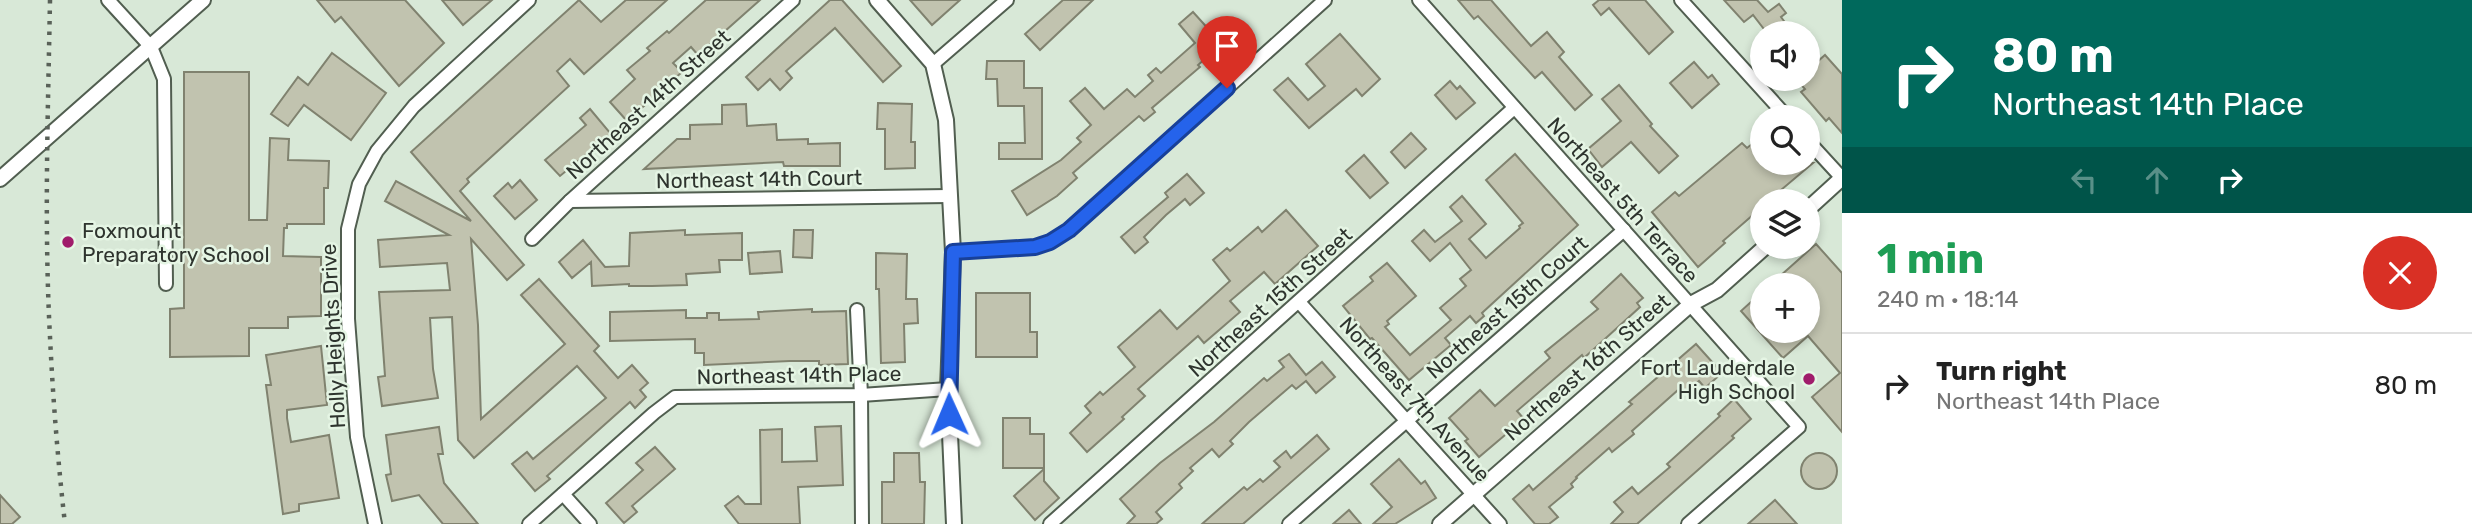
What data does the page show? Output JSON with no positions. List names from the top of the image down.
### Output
{
  "streets": {
    "street": [
      "Northeast 14th Street",
      "Northeast 14th Court",
      "Northeast 5th Terrace",
      "Northeast 15th Street",
      "Northeast 15th Court",
      "Holly Heights Drive",
      "Northeast 16th Street",
      "Northeast 14th Place",
      "Northeast 7th Avenue"
    ]
  },
  "crossings": [
    ["Northeast 14th Street", "Northeast 14th Court"],
    ["Northeast 5th Terrace", "Northeast 15th Street"],
    ["Northeast 5th Terrace", "Northeast 15th Court"],
    ["Northeast 5th Terrace", "Northeast 16th Street"],
    ["Northeast 15th Street", "Northeast 7th Avenue"],
    ["Northeast 15th Court", "Northeast 7th Avenue"],
    ["Northeast 16th Street", "Northeast 7th Avenue"]
  ],
  "places": ["Foxmount Preparatory School", "Fort Lauderdale High School"],
  "page": {
    "turn": ["80 m", "Northeast 14th Place"],
    "map_buttons": "+",
    "heading": ["1 min", "240 m · 18:14"],
    "list": [
      {
        "name": "Turn right",
        "note": "Northeast 14th Place",
        "value": "80 m"
      }
    ]
  }
}
